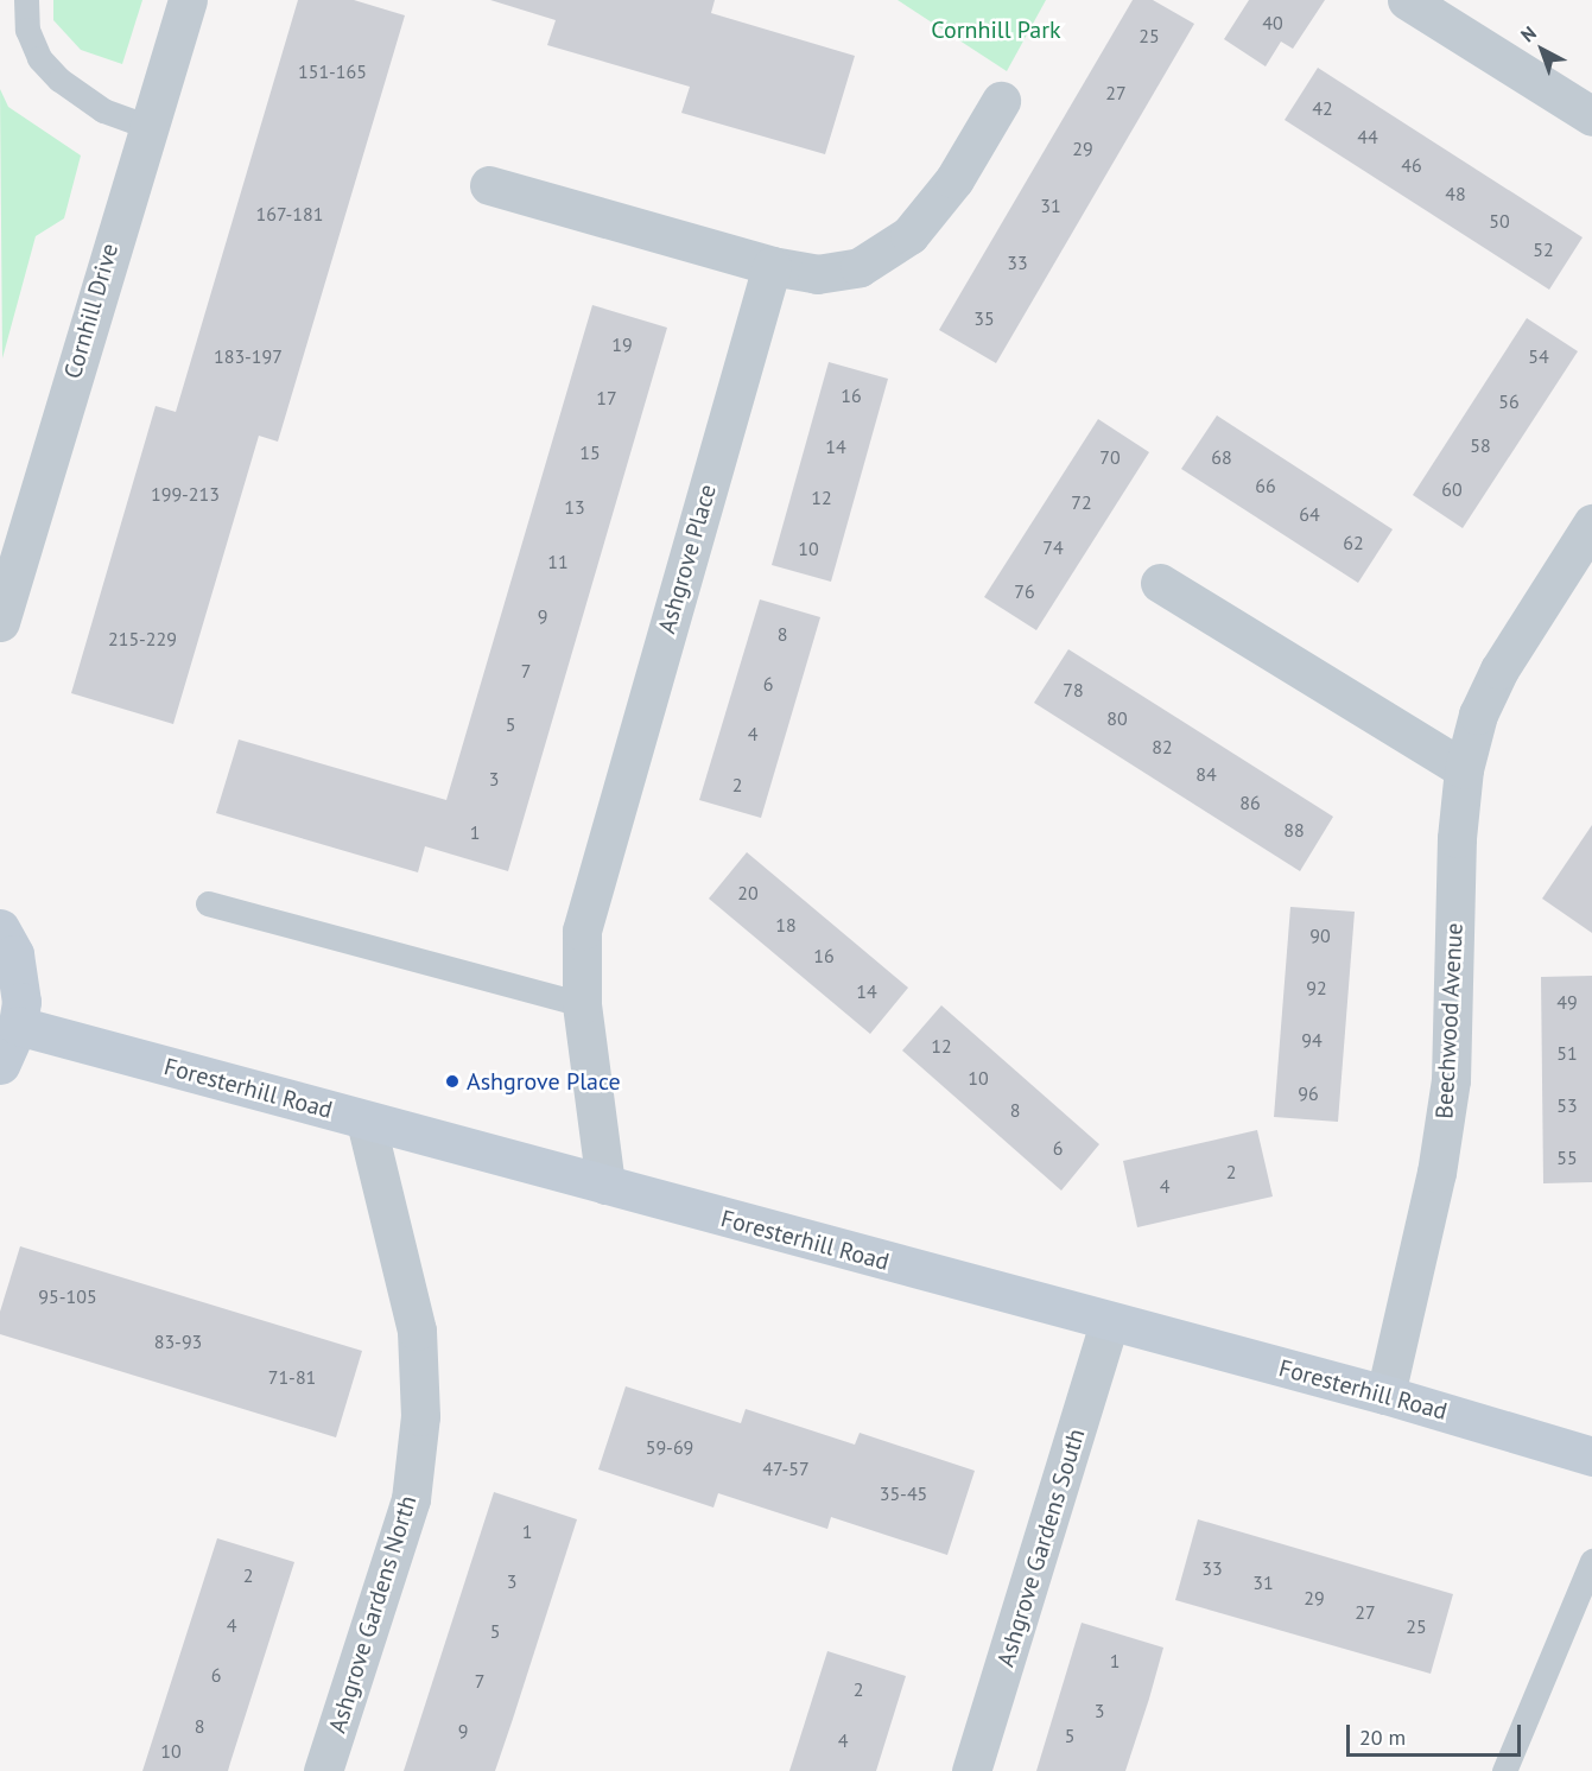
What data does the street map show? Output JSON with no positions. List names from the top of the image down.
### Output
{
  "streets": {
    "street": [
      "Cornhill Drive",
      "Ashgrove Place",
      "Beechwood Avenue",
      "Foresterhill Road",
      "Ashgrove Gardens South",
      "Ashgrove Gardens North"
    ]
  },
  "crossings": [
    ["Ashgrove Place", "Foresterhill Road"],
    ["Beechwood Avenue", "Foresterhill Road"],
    ["Foresterhill Road", "Ashgrove Gardens South"],
    ["Foresterhill Road", "Ashgrove Gardens North"]
  ],
  "parks": ["Cornhill Park"],
  "places": ["Ashgrove Place"],
  "house_numbers": [
    "40",
    "25",
    "151-165",
    "27",
    "42",
    "44",
    "29",
    "46",
    "48",
    "31",
    "167-181",
    "50",
    "52",
    "33",
    "35",
    "19",
    "183-197",
    "54",
    "16",
    "17",
    "56",
    "58",
    "14",
    "15",
    "70",
    "68",
    "66",
    "60",
    "199-213",
    "12",
    "72",
    "13",
    "64",
    "62",
    "74",
    "10",
    "11",
    "76",
    "9",
    "8",
    "215-229",
    "7",
    "6",
    "78",
    "80",
    "5",
    "4",
    "82",
    "84",
    "3",
    "2",
    "86",
    "88",
    "1",
    "20",
    "18",
    "90",
    "16",
    "92",
    "14",
    "49",
    "94",
    "12",
    "51",
    "10",
    "96",
    "53",
    "8",
    "6",
    "55",
    "2",
    "4",
    "95-105",
    "83-93",
    "71-81",
    "59-69",
    "47-57",
    "35-45",
    "1",
    "33",
    "2",
    "3",
    "31",
    "29",
    "27",
    "4",
    "25",
    "5",
    "1",
    "6",
    "7",
    "2",
    "3",
    "8",
    "9",
    "5",
    "4",
    "10"
  ],
  "scale_bar": "20 m",
  "north": "top left"
}
